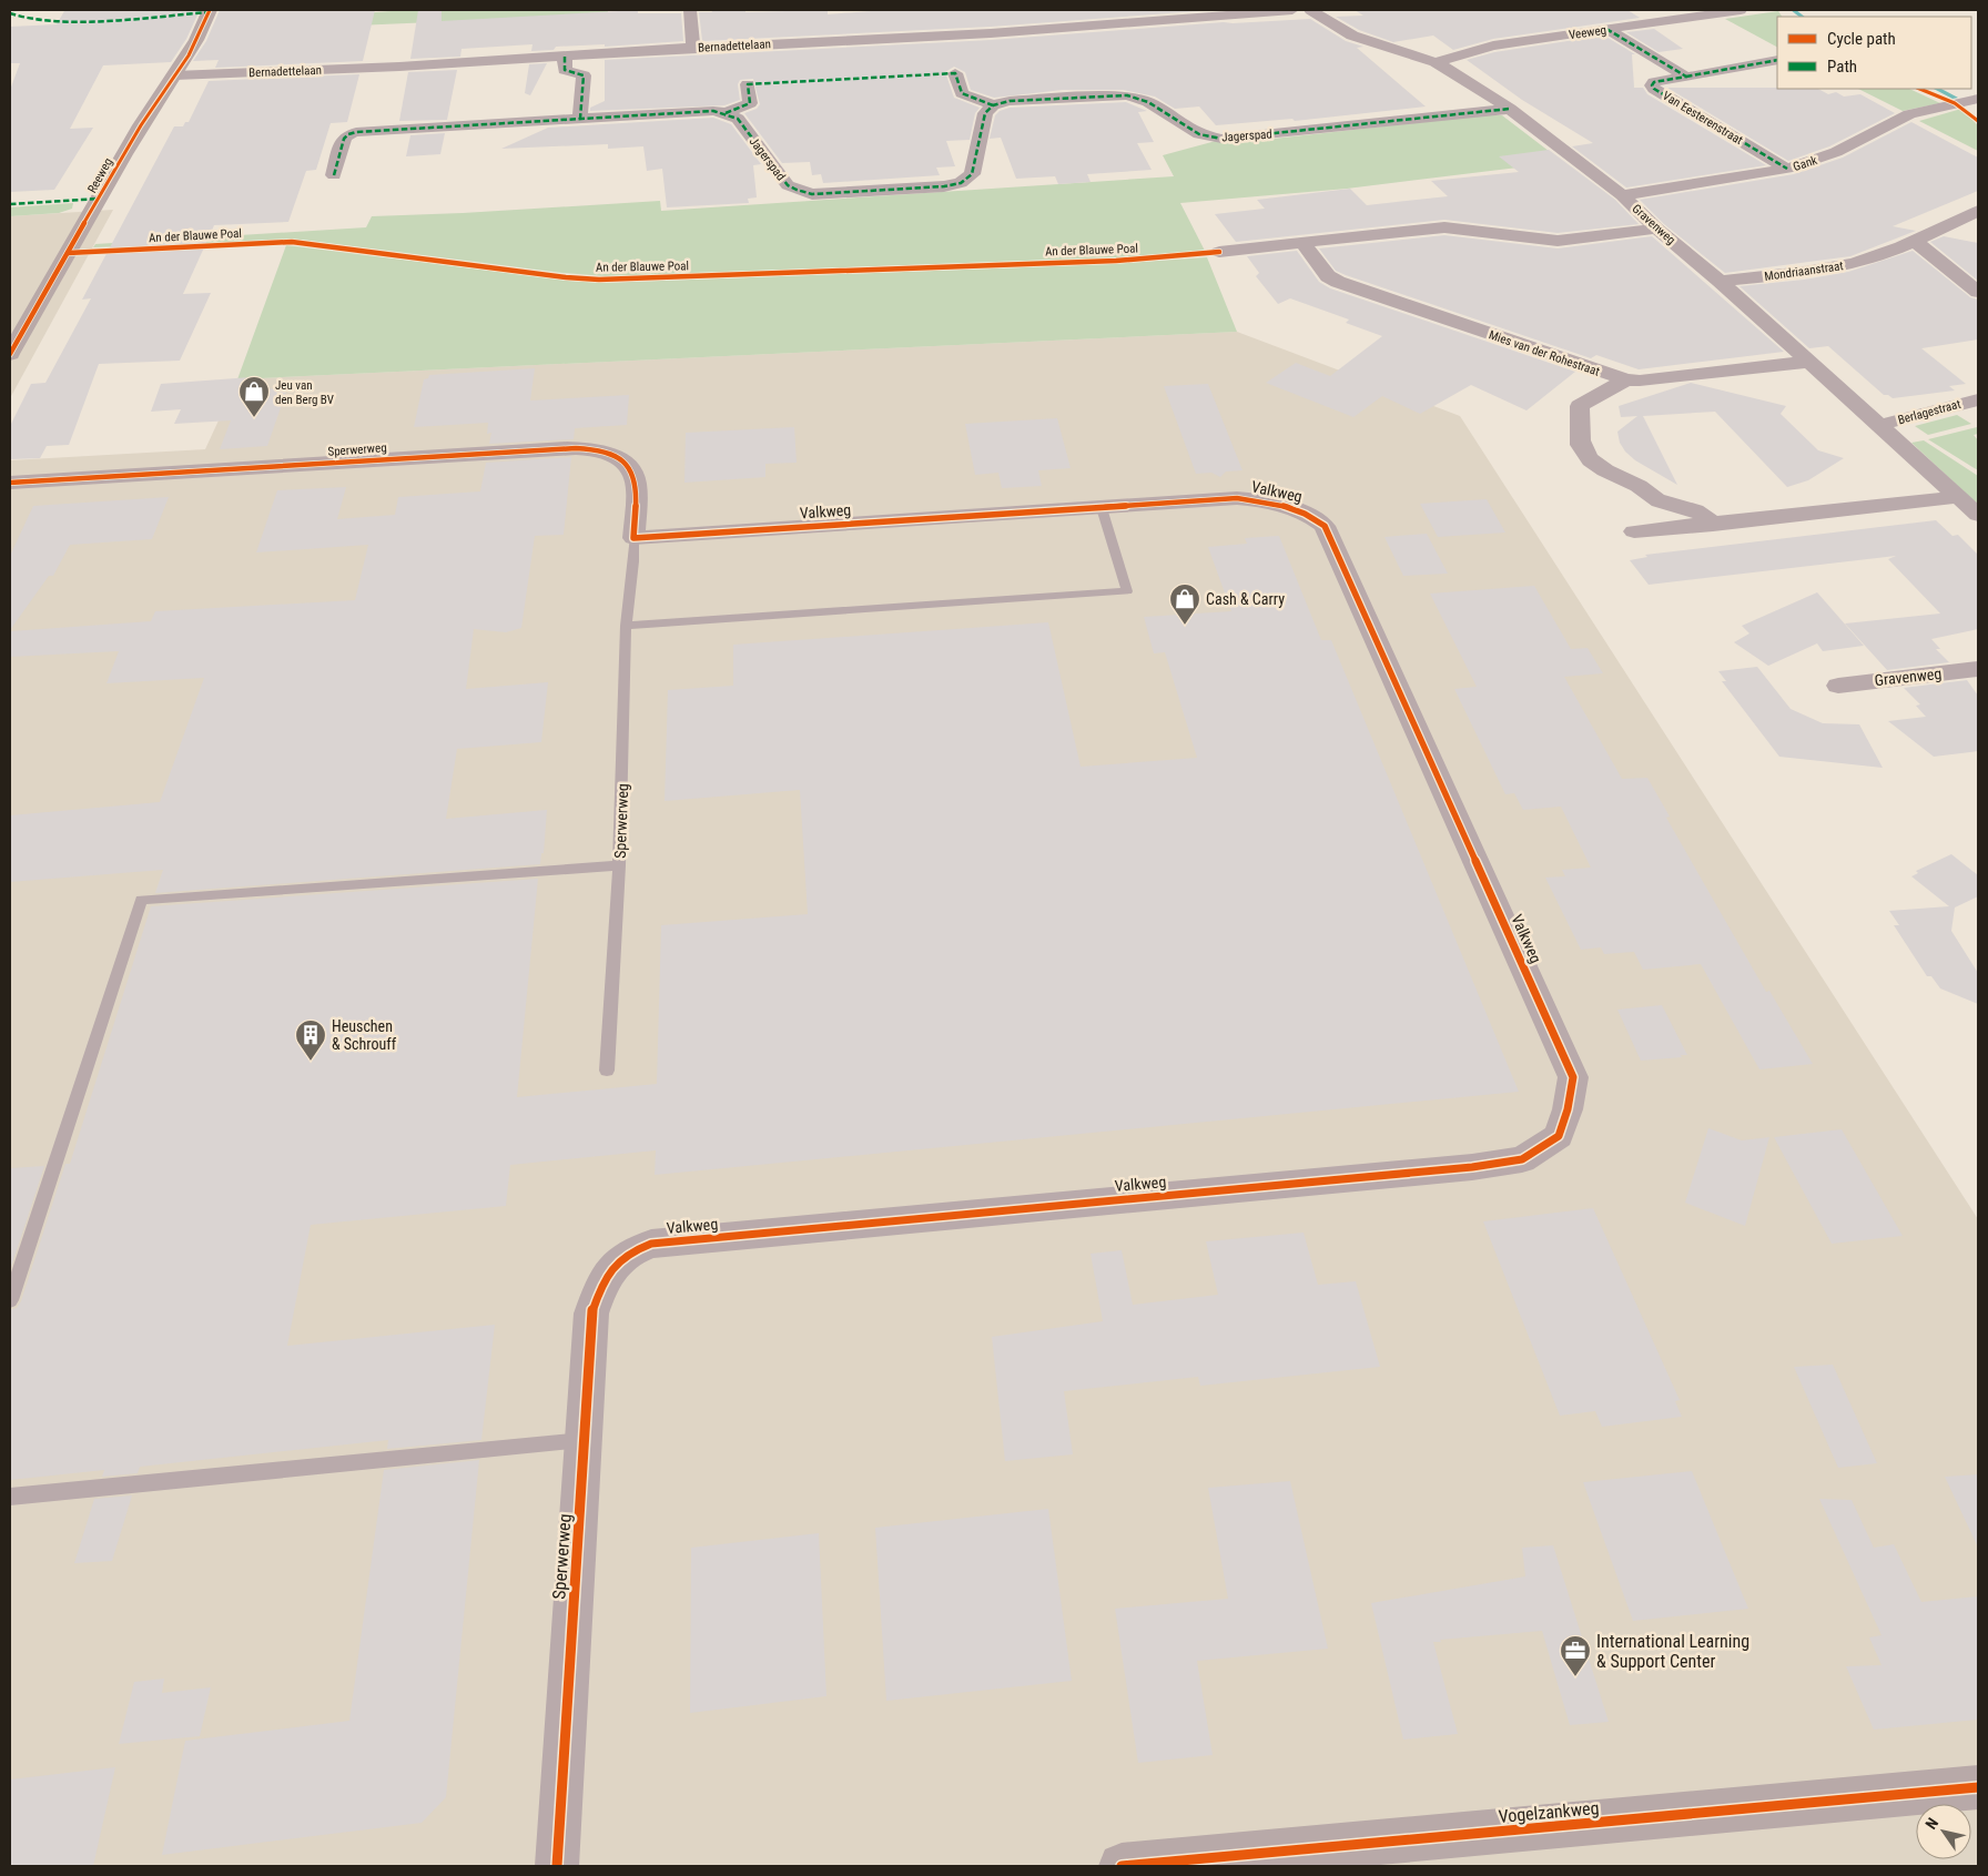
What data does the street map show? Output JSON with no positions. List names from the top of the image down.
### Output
{
  "streets": {
    "street": [
      "Veeweg",
      "Bernadettelaan",
      "Van Eesterenstraat",
      "Jagerspad",
      "Gank",
      "Reeweg",
      "Gravenweg",
      "Mondriaanstraat",
      "Mies van der Rohestraat",
      "Berlagestraat",
      "Sperwerweg",
      "Valkweg",
      "Vogelzankweg"
    ],
    "cycle path": ["An der Blauwe Poal"]
  },
  "crossings": [
    ["Veeweg", "Van Eesterenstraat"],
    ["Veeweg", "Gravenweg"],
    ["Bernadettelaan", "Reeweg"],
    ["Van Eesterenstraat", "Gank"],
    ["Jagerspad", "Gravenweg"],
    ["Gank", "Gravenweg"],
    ["Gravenweg", "Mondriaanstraat"],
    ["Gravenweg", "Mies van der Rohestraat"],
    ["Gravenweg", "Berlagestraat"],
    ["Sperwerweg", "Valkweg"]
  ],
  "places": {
    "shop": ["Jeu van den Berg BV", "Cash & Carry"],
    "building": ["Heuschen & Schrouff"],
    "office": ["International Learning & Support Center"]
  },
  "legend": ["Cycle path", "Path"],
  "north": "top left"
}
